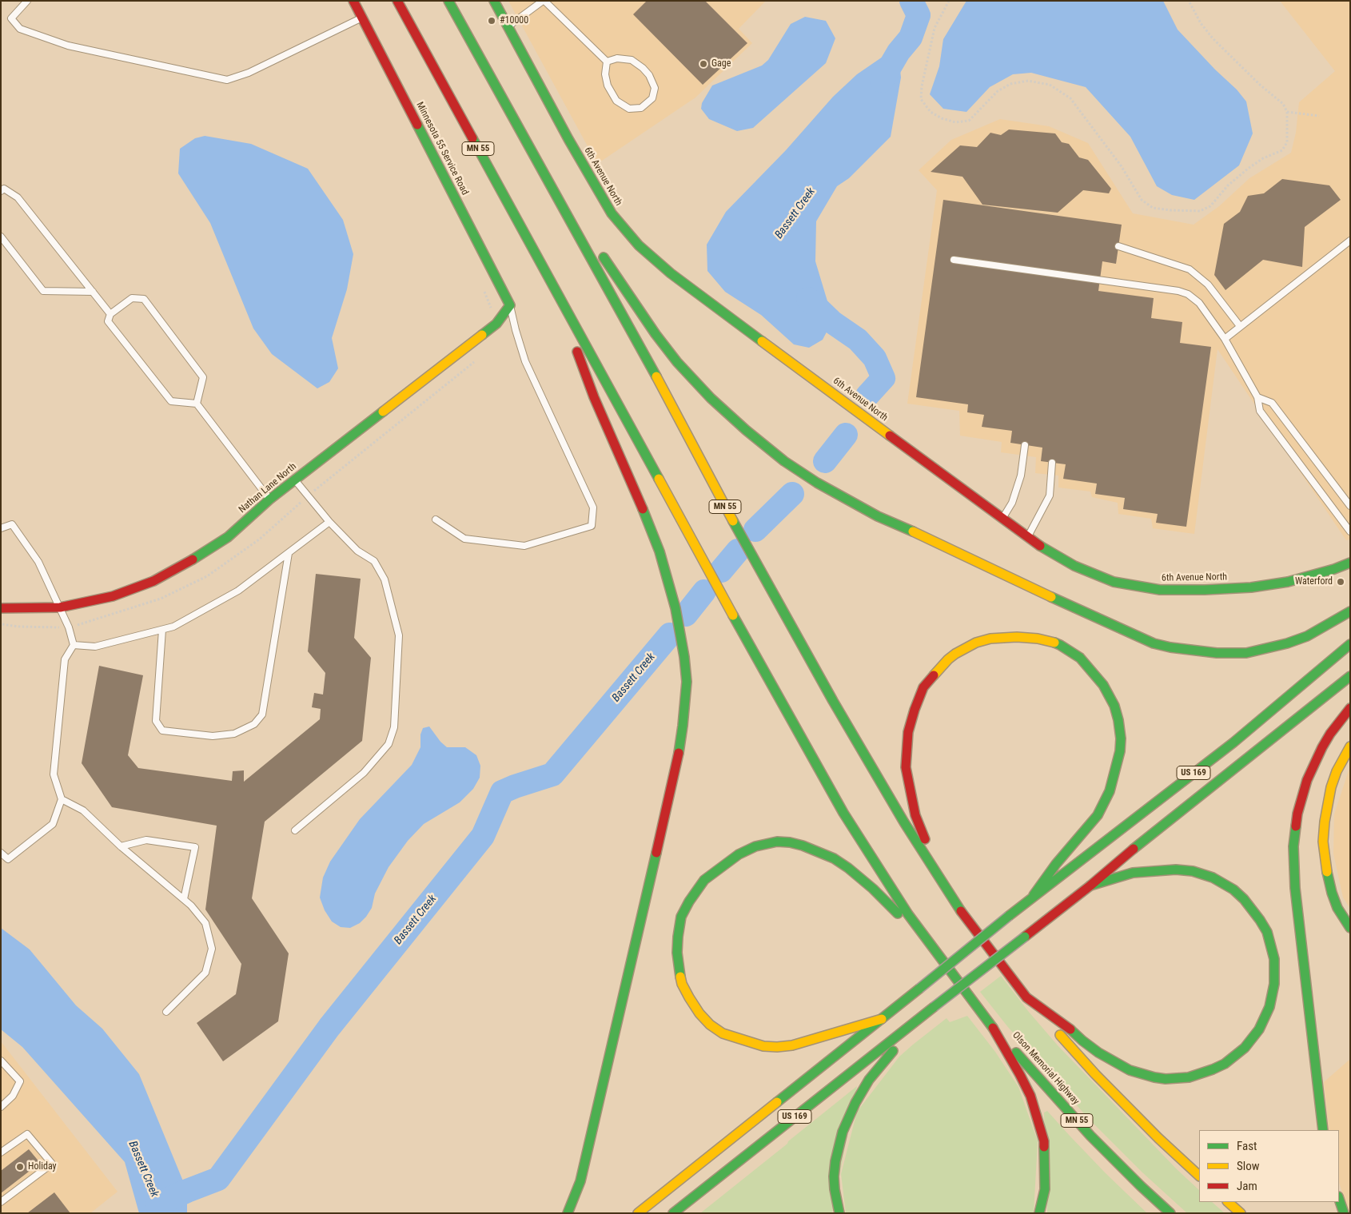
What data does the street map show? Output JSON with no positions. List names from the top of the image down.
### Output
{
  "streets": {
    "main road": [
      "Minnesota 55 Service Road",
      "MN 55",
      "6th Avenue North",
      "Nathan Lane North",
      "US 169",
      "Olson Memorial Highway"
    ]
  },
  "crossings": [
    ["Minnesota 55 Service Road", "Nathan Lane North"],
    ["MN 55", "Olson Memorial Highway"]
  ],
  "water": ["Bassett Creek"],
  "places": [
    "#10000",
    "Gage",
    "Waterford",
    "Holiday"
  ],
  "legend": ["Fast", "Slow", "Jam"]
}
